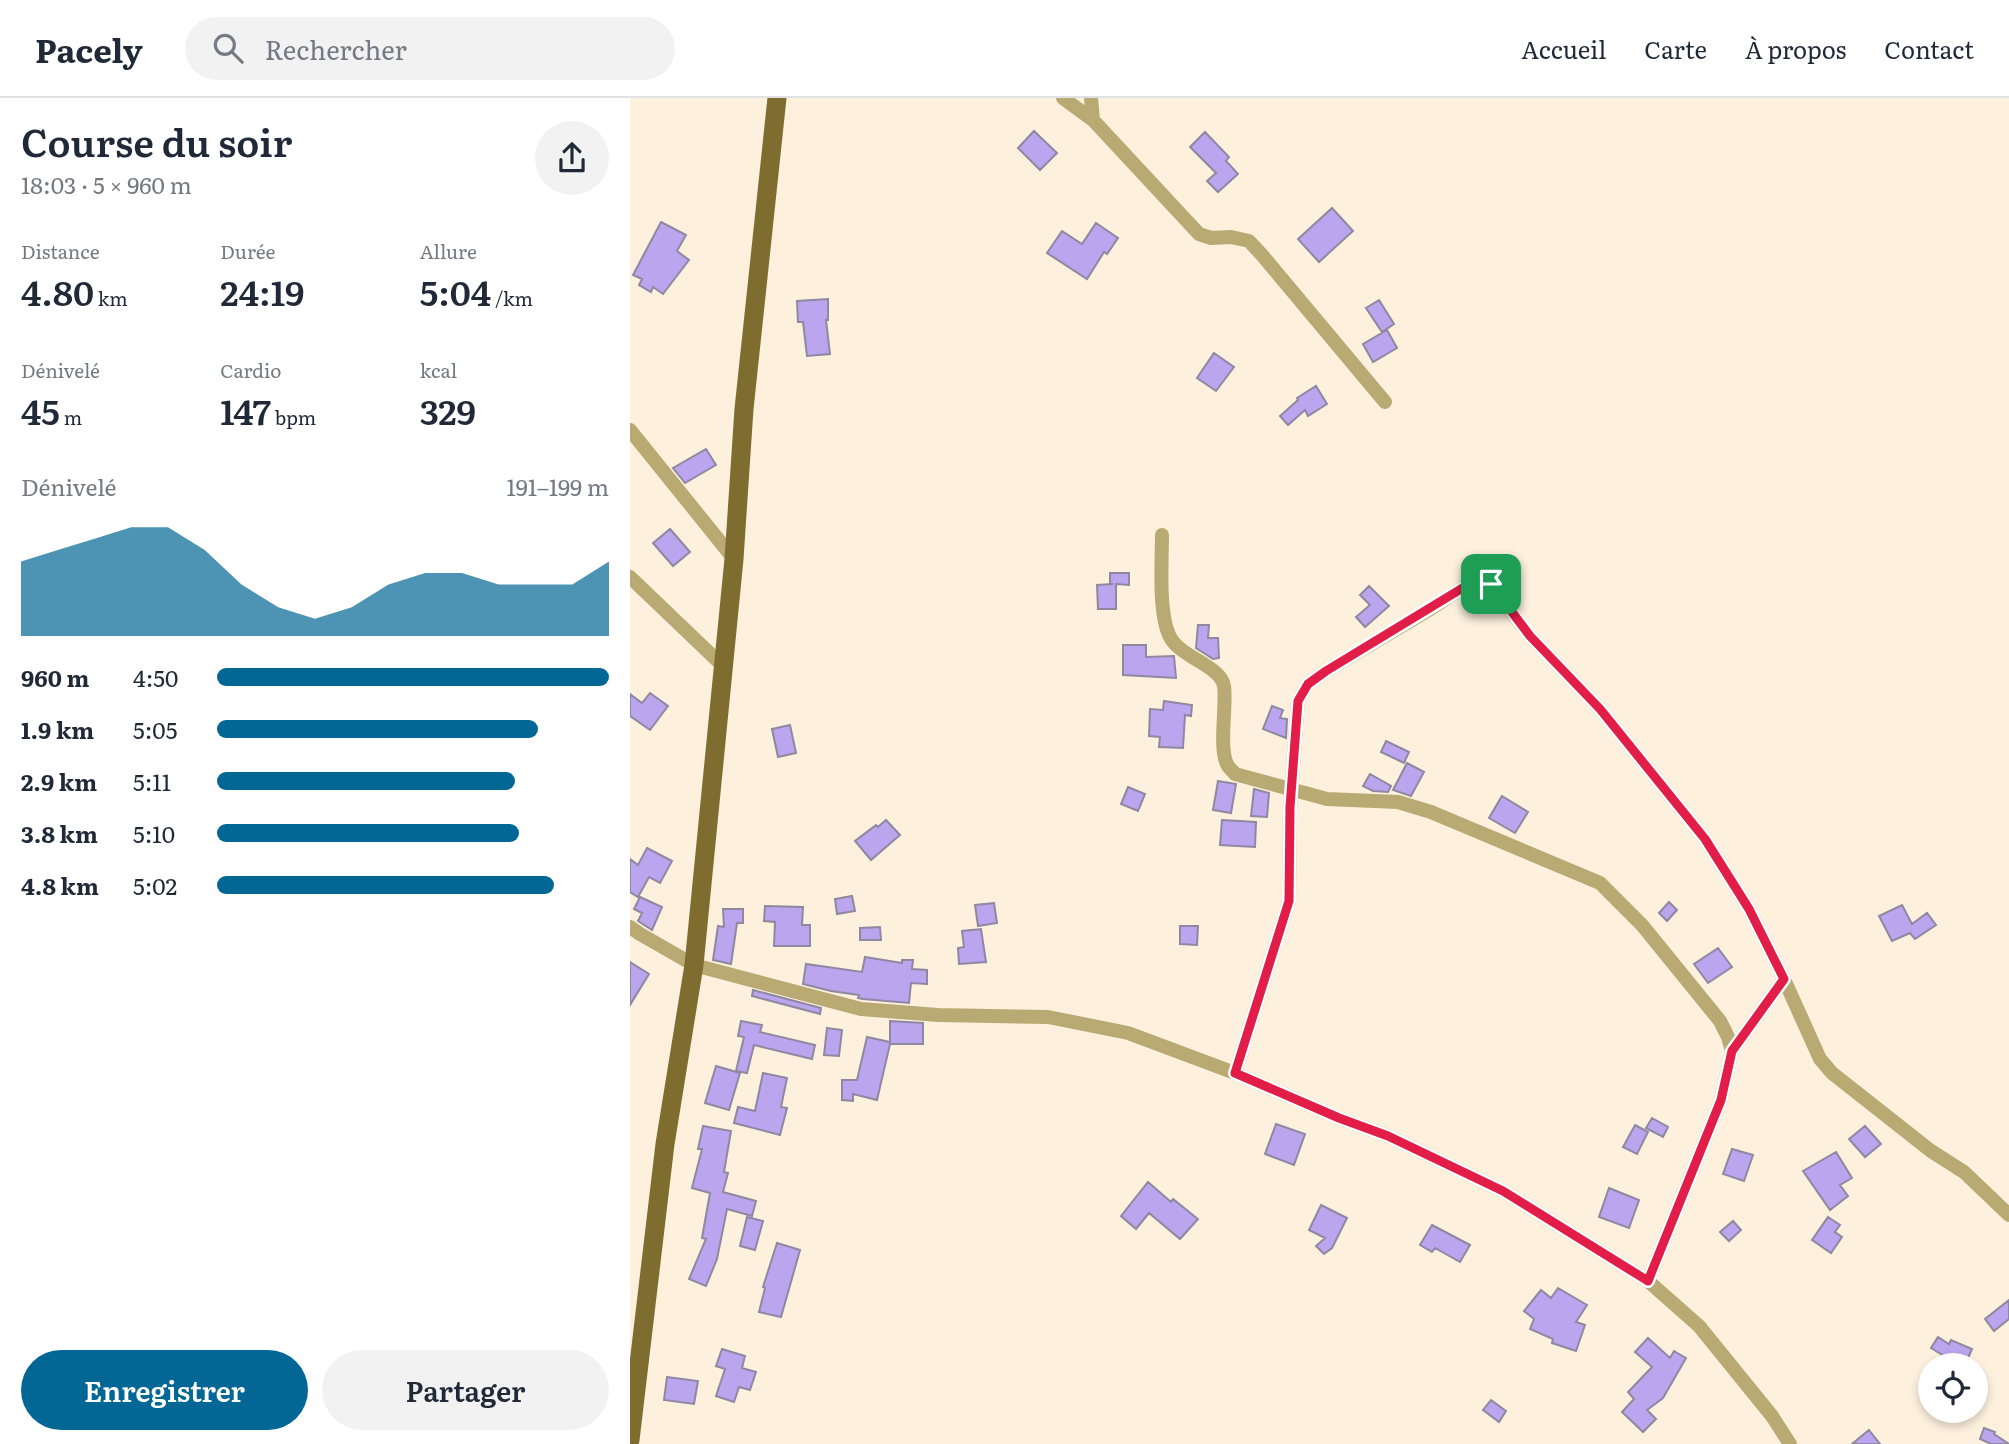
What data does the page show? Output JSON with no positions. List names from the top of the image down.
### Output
{
  "page": {
    "header": "Pacely",
    "search": "Rechercher",
    "nav": [
      "Accueil",
      "Carte",
      "À propos",
      "Contact"
    ],
    "heading": ["Course du soir", "18:03 · 5 × 960 m"],
    "stats": [
      ["Distance", "4.80 km"],
      ["Durée", "24:19"],
      ["Allure", "5:04 /km"],
      ["Dénivelé", "45 m"],
      ["Cardio", "147 bpm"],
      ["kcal", "329"]
    ],
    "chart": ["Dénivelé", "191–199 m"],
    "list": [
      {
        "name": "960 m",
        "note": "4:50"
      },
      {
        "name": "1.9 km",
        "note": "5:05"
      },
      {
        "name": "2.9 km",
        "note": "5:11"
      },
      {
        "name": "3.8 km",
        "note": "5:10"
      },
      {
        "name": "4.8 km",
        "note": "5:02"
      }
    ],
    "buttons": ["Enregistrer", "Partager"]
  }
}
